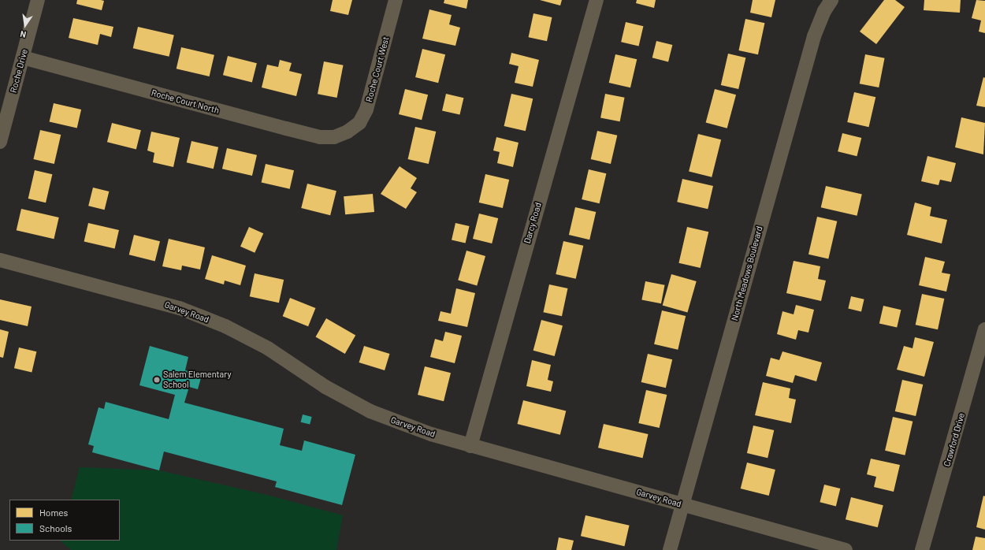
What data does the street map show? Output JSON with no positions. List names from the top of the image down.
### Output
{
  "streets": {
    "street": [
      "Roche Court West",
      "Roche Drive",
      "Roche Court North",
      "Darcy Road",
      "North Meadows Boulevard",
      "Garvey Road",
      "Crawford Drive"
    ]
  },
  "crossings": [
    ["Roche Court West", "Roche Court North"],
    ["Roche Drive", "Roche Court North"],
    ["Darcy Road", "Garvey Road"],
    ["North Meadows Boulevard", "Garvey Road"]
  ],
  "places": ["Salem Elementary School"],
  "legend": ["Homes", "Schools"],
  "north": "bottom"
}
